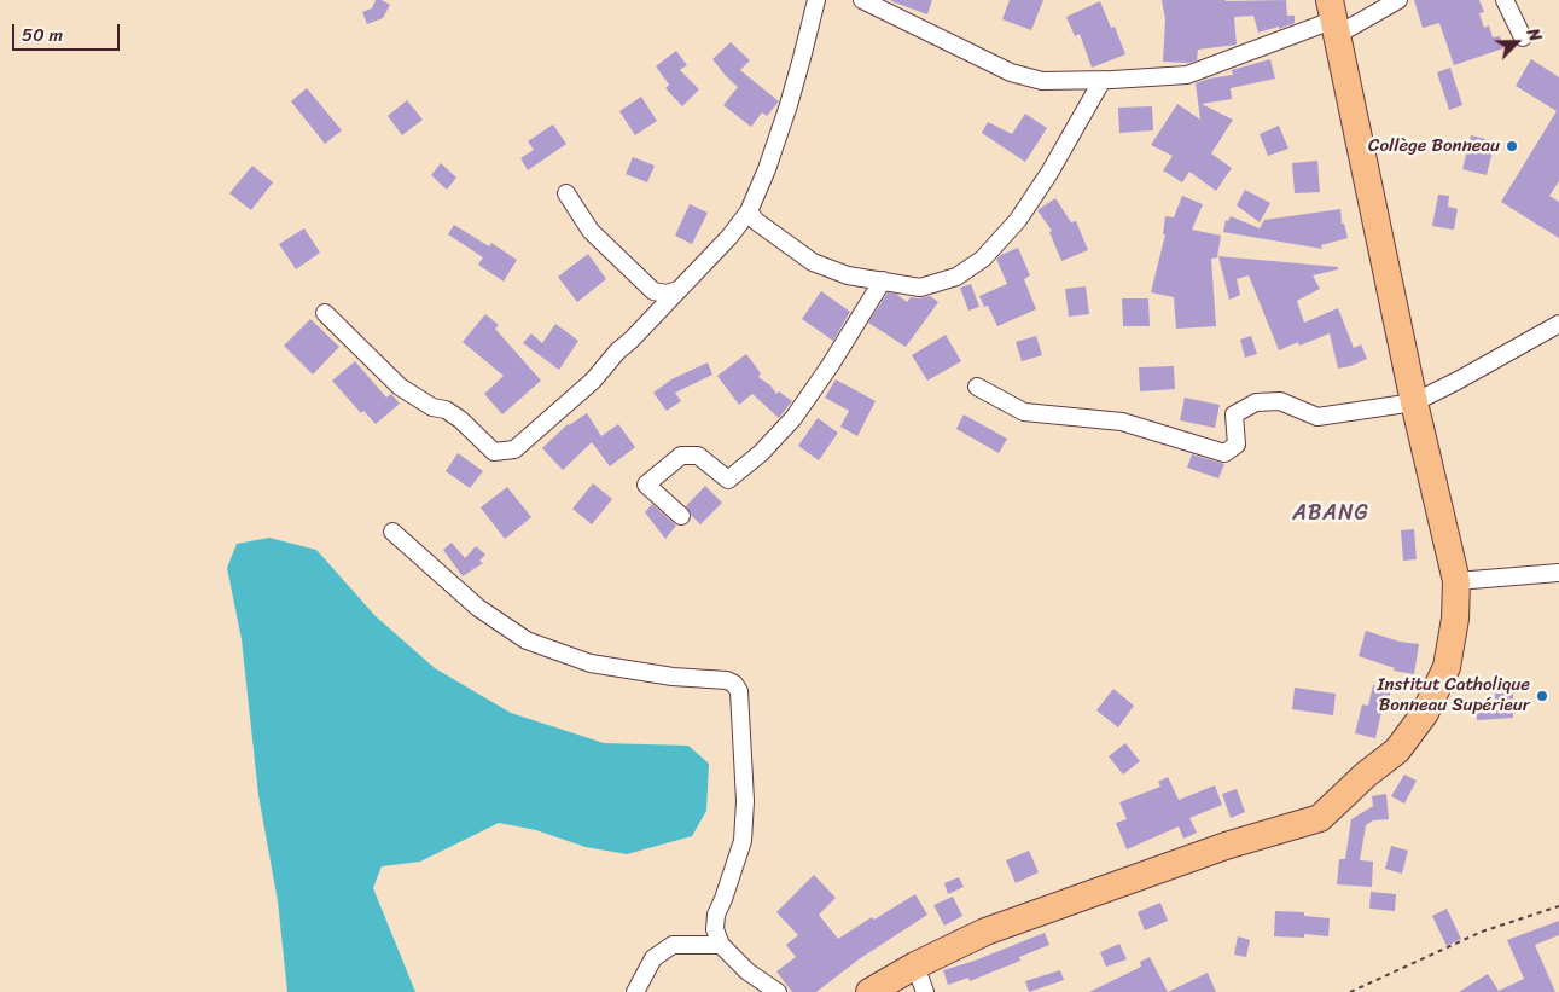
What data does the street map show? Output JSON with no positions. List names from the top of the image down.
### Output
{
  "districts": ["ABANG"],
  "places": ["Collège Bonneau", "Institut Catholique Bonneau Supérieur"],
  "scale_bar": "50 m",
  "north": "top right"
}
